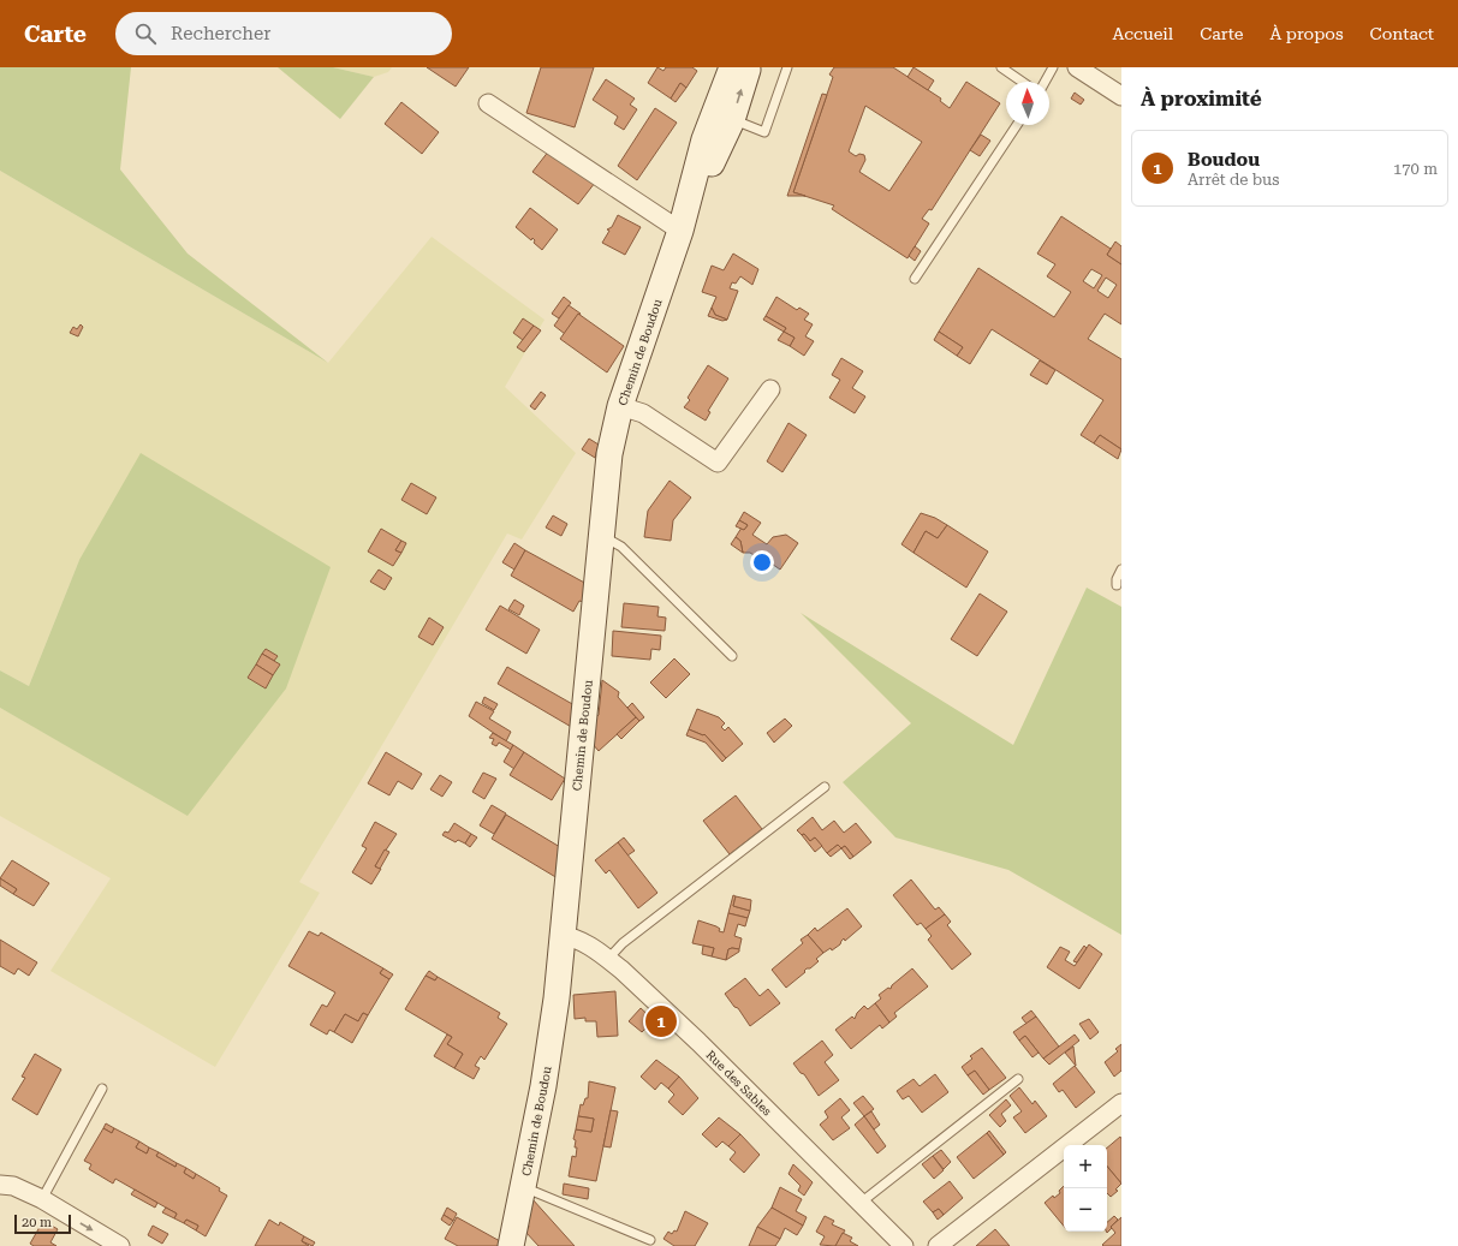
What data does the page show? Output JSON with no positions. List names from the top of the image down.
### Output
{
  "streets": {
    "street": ["Chemin de Boudou", "Rue des Sables"]
  },
  "crossings": [
    ["Chemin de Boudou", "Rue des Sables"]
  ],
  "scale_bar": "20 m",
  "north": "top",
  "page": {
    "header": "Carte",
    "search": "Rechercher",
    "nav": [
      "Accueil",
      "Carte",
      "À propos",
      "Contact"
    ],
    "heading": "À proximité",
    "list": [
      {
        "mark": "1",
        "name": "Boudou",
        "note": "Arrêt de bus",
        "value": "170 m"
      }
    ],
    "pins": "1",
    "map_buttons": ["+", "−"],
    "scale": "20 m"
  }
}
